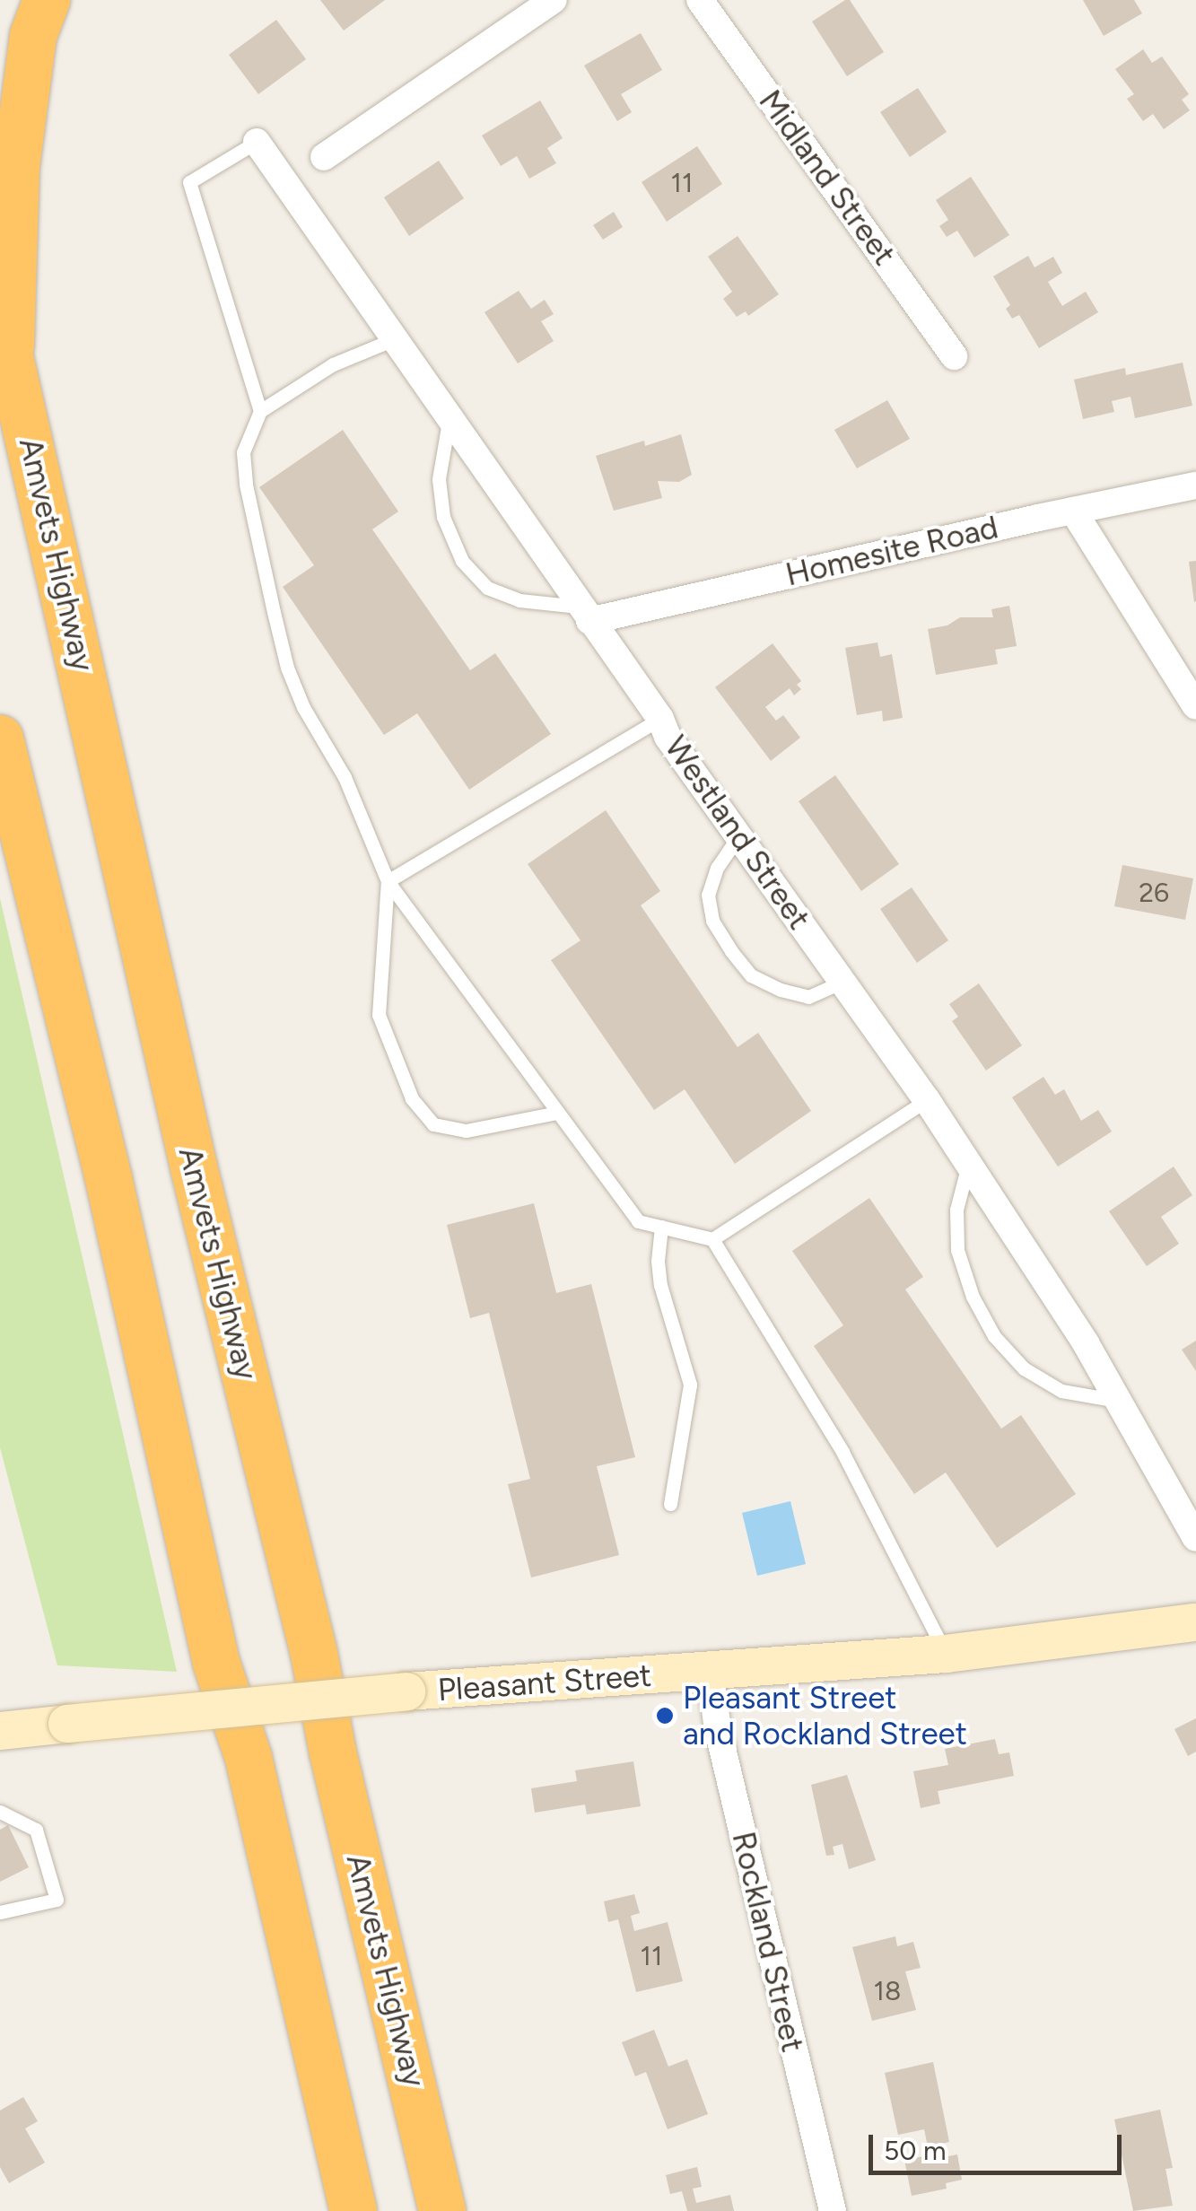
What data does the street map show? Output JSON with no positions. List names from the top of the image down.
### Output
{
  "streets": {
    "highway": ["Amvets Highway"],
    "main road": ["Pleasant Street"],
    "street": [
      "Midland Street",
      "Homesite Road",
      "Westland Street",
      "Rockland Street"
    ]
  },
  "crossings": [
    ["Homesite Road", "Westland Street"],
    ["Pleasant Street", "Rockland Street"]
  ],
  "places": ["Pleasant Street and Rockland Street"],
  "house_numbers": [
    "11",
    "26",
    "11",
    "18"
  ],
  "scale_bar": "50 m"
}
